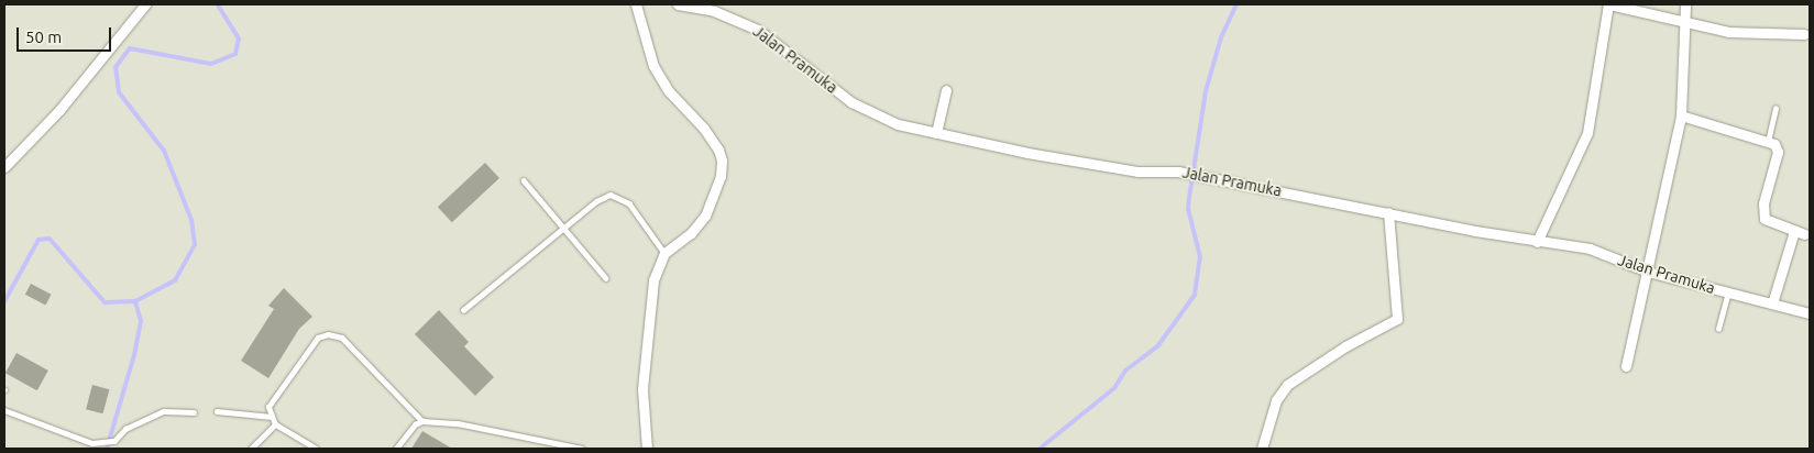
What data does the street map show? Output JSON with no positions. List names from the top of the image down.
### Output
{
  "streets": {
    "street": ["Jalan Pramuka"]
  },
  "scale_bar": "50 m"
}
